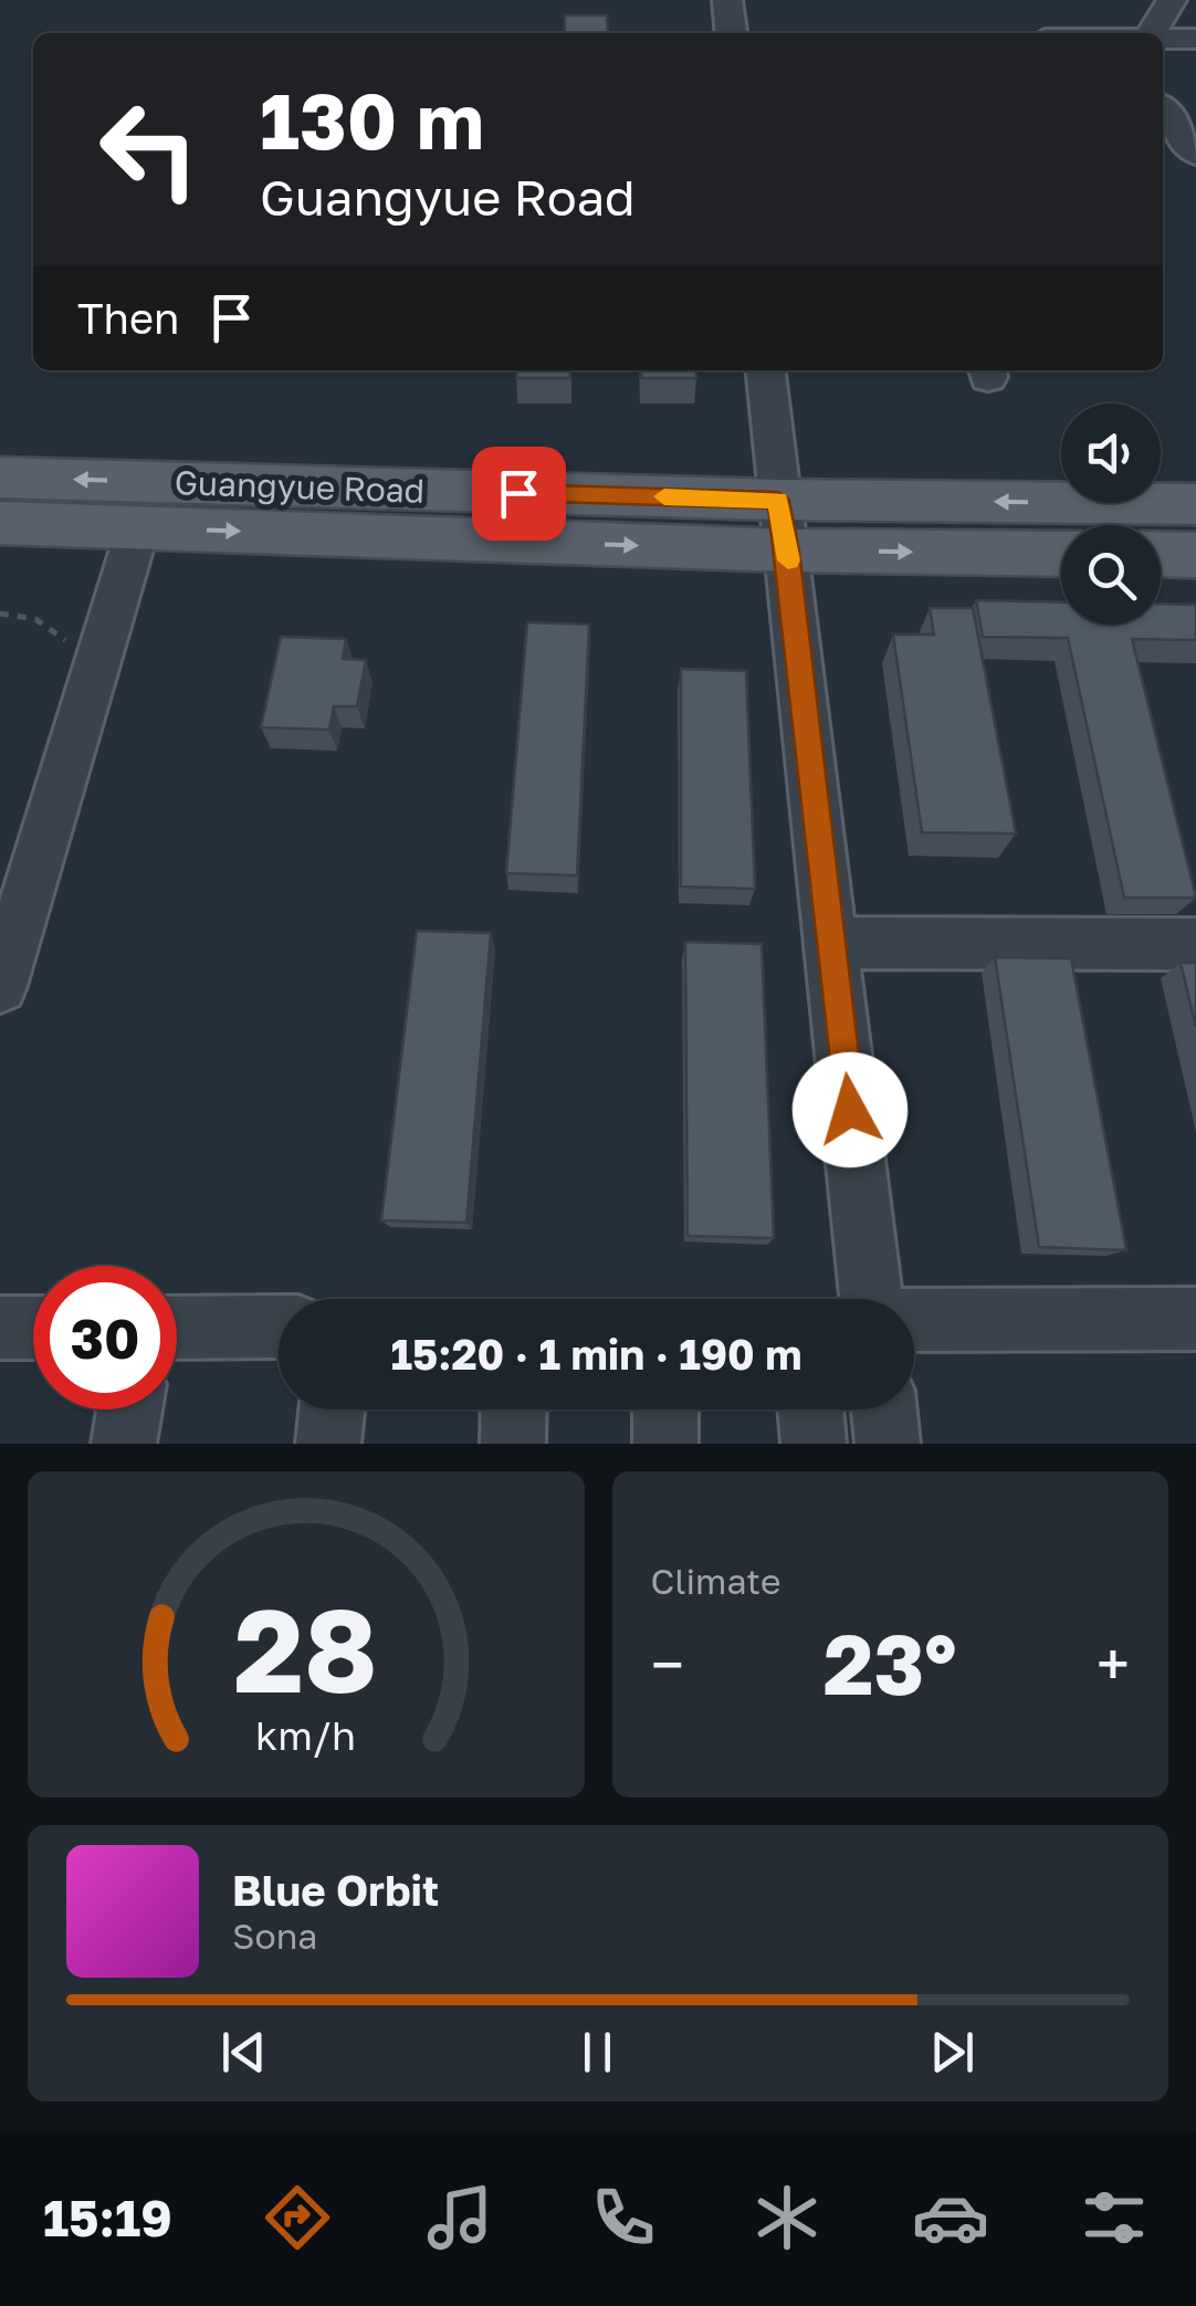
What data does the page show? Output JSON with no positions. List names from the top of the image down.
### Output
{
  "streets": {
    "main road": ["Guangyue Road"]
  },
  "page": {
    "turn": ["130 m", "Guangyue Road"],
    "then": "Then",
    "limit": "30",
    "trip": "15:20 · 1 min · 190 m",
    "tile": "Climate",
    "heat": ["−", "23°", "+"],
    "song": ["Blue Orbit", "Sona"],
    "tabs": "15:19",
    "gauge": ["28", "km/h"]
  }
}
